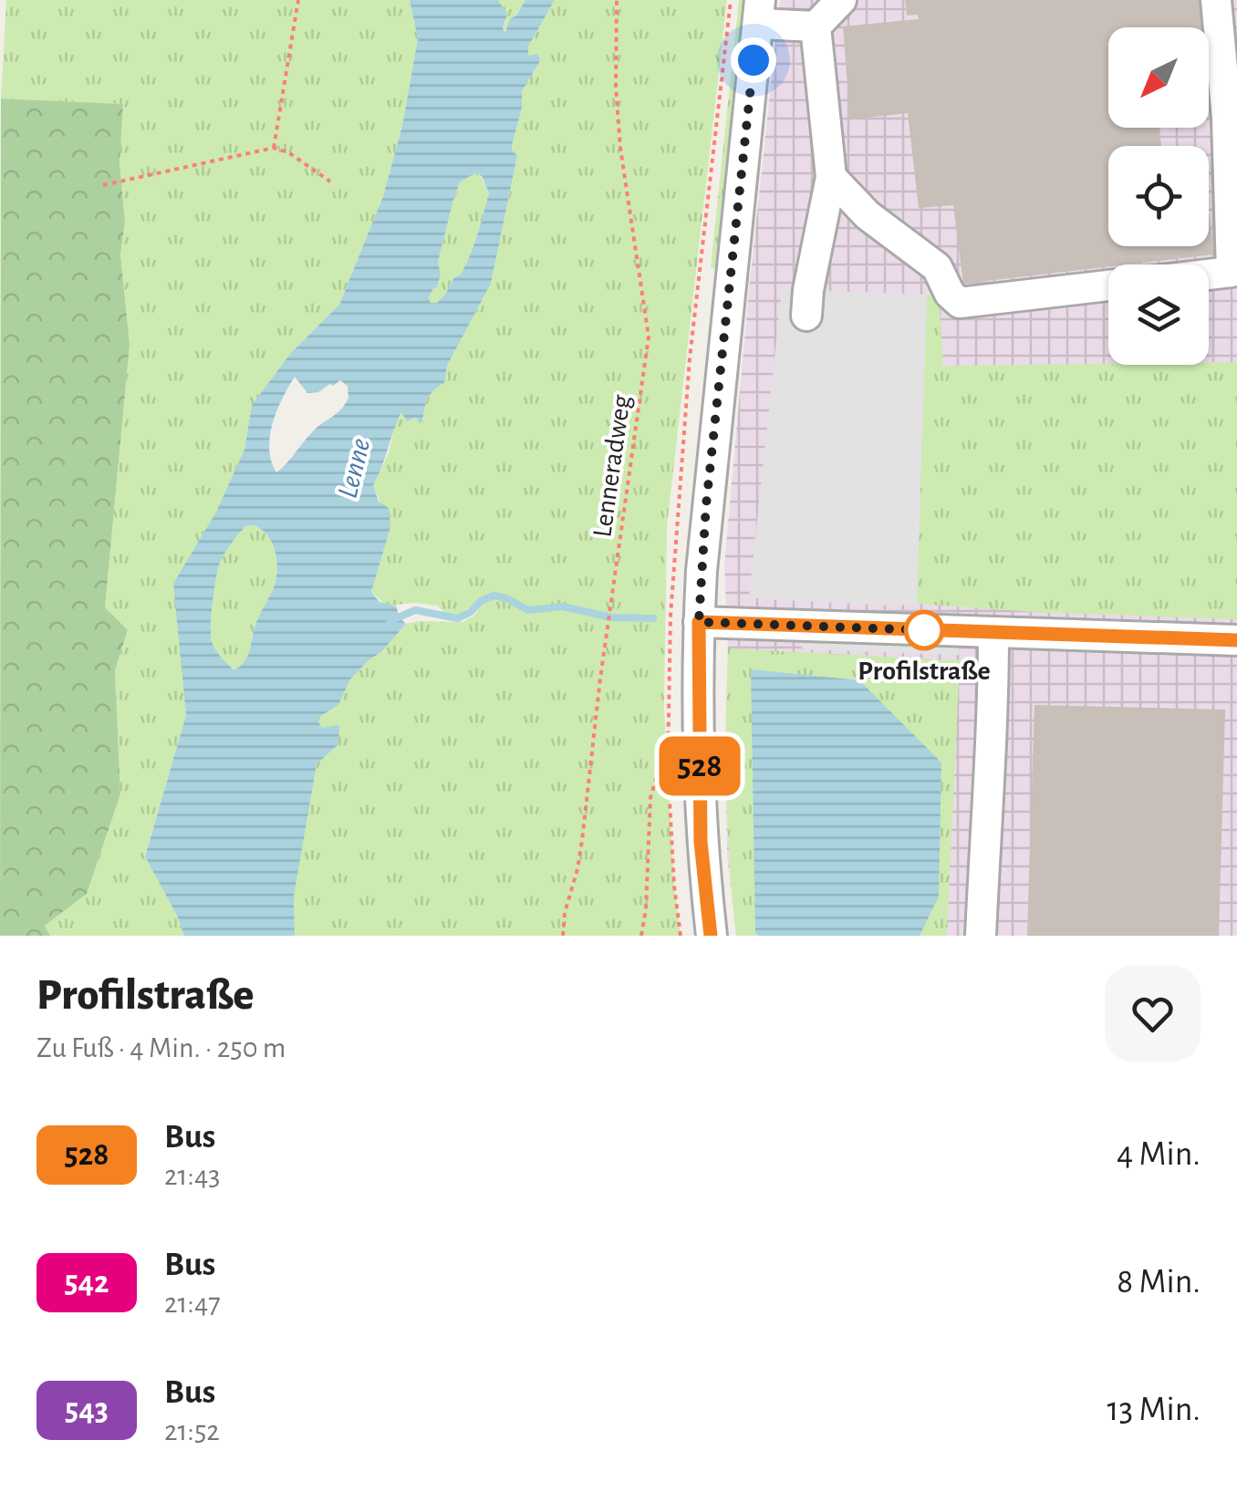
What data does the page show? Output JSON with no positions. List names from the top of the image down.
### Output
{
  "streets": {
    "path": ["Lenneradweg"]
  },
  "water": ["Lenne"],
  "places": ["Profilstraße"],
  "lines": ["bus line 528"],
  "north": "bottom left",
  "page": {
    "on_map": "528",
    "heading": ["Profilstraße", "Zu Fuß · 4 Min. · 250 m"],
    "list": [
      {
        "mark": "528",
        "name": "Bus",
        "note": "21:43",
        "value": "4 Min."
      },
      {
        "mark": "542",
        "name": "Bus",
        "note": "21:47",
        "value": "8 Min."
      },
      {
        "mark": "543",
        "name": "Bus",
        "note": "21:52",
        "value": "13 Min."
      }
    ]
  }
}
